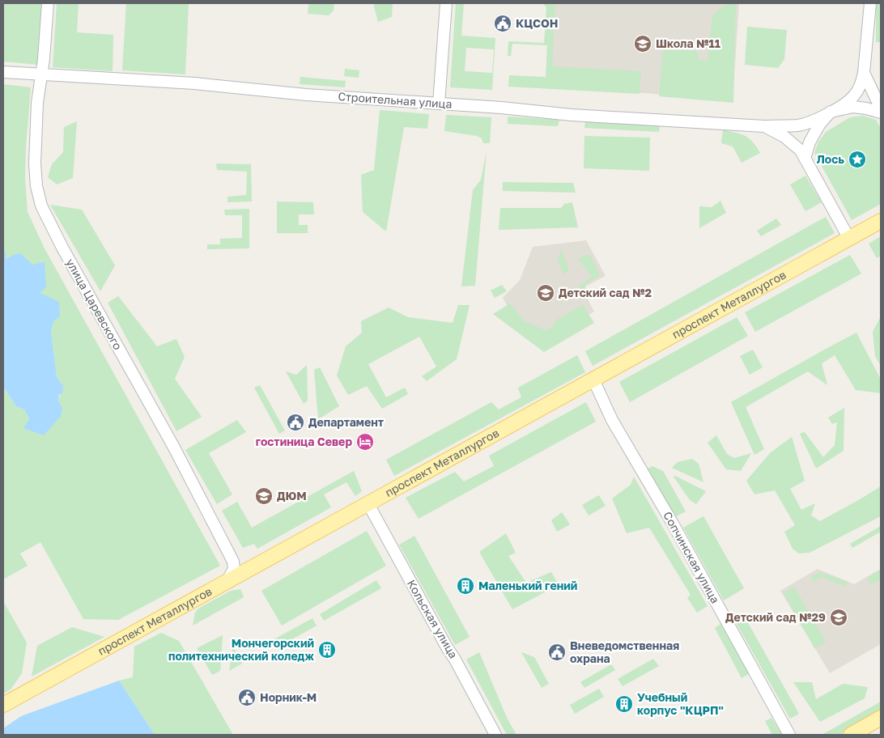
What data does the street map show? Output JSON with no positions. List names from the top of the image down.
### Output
{
  "streets": {
    "main road": ["проспект Металлургов"],
    "street": [
      "Строительная улица",
      "улица Царевского",
      "Сопчинская улица",
      "Кольская улица"
    ]
  },
  "crossings": [
    ["Строительная улица", "улица Царевского"],
    ["Строительная улица", "проспект Металлургов"],
    ["проспект Металлургов", "Сопчинская улица"],
    ["проспект Металлургов", "Кольская улица"]
  ],
  "places": {
    "public building": [
      "КЦСОН",
      "Департамент",
      "Вневедомственная охрана",
      "Норник-М"
    ],
    "school or university": [
      "Школа №11",
      "Детский сад №2",
      "ДЮМ",
      "Детский сад №29"
    ],
    "place": ["Лось"],
    "hotel": ["гостиница Север"],
    "building": ["Маленький гений", "Мончегорский политехнический коледж", "Учебный корпус \"КЦРП\""]
  }
}
